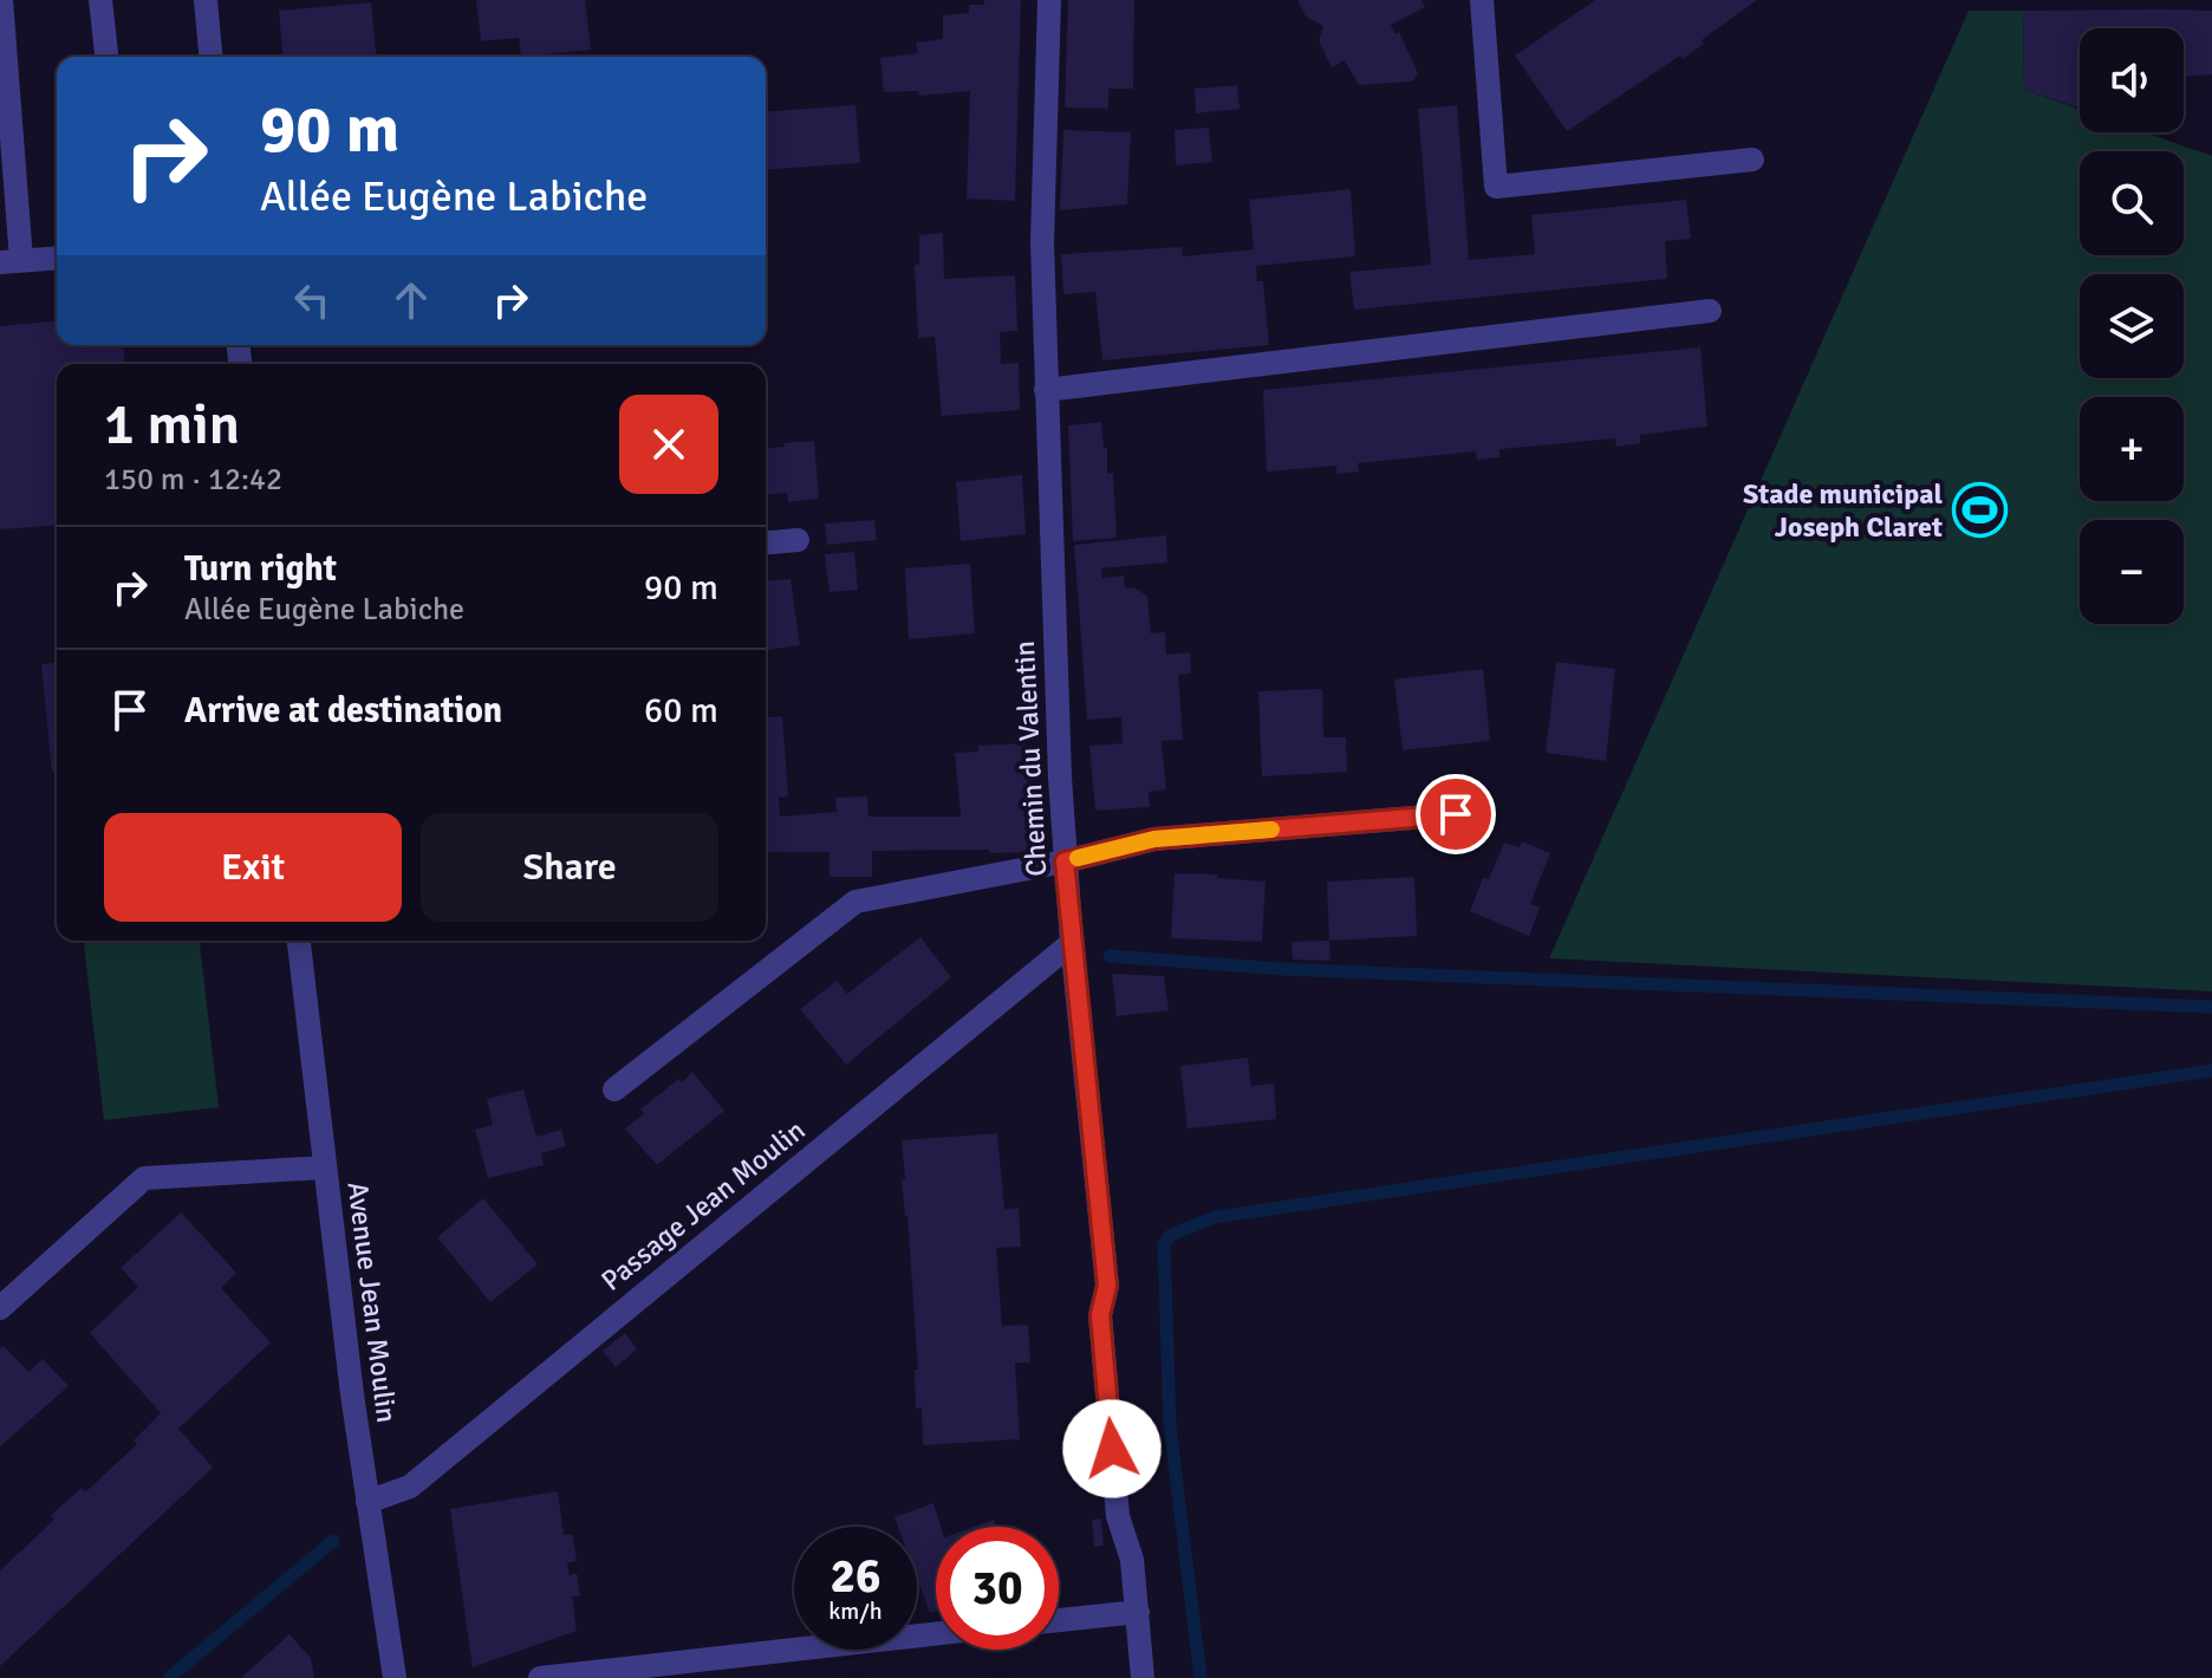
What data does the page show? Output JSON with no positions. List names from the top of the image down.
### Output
{
  "streets": {
    "street": ["Chemin du Valentin", "Passage Jean Moulin", "Avenue Jean Moulin"]
  },
  "crossings": [
    ["Chemin du Valentin", "Passage Jean Moulin"],
    ["Passage Jean Moulin", "Avenue Jean Moulin"]
  ],
  "places": {
    "sports": ["Stade municipal Joseph Claret"]
  },
  "page": {
    "map_buttons": ["+", "−"],
    "turn": ["90 m", "Allée Eugène Labiche"],
    "heading": ["1 min", "150 m · 12:42"],
    "list": [
      {
        "name": "Turn right",
        "note": "Allée Eugène Labiche",
        "value": "90 m"
      },
      {
        "name": "Arrive at destination",
        "value": "60 m"
      }
    ],
    "buttons": ["Exit", "Share"],
    "speed": "26 km/h",
    "limit": "30"
  }
}
